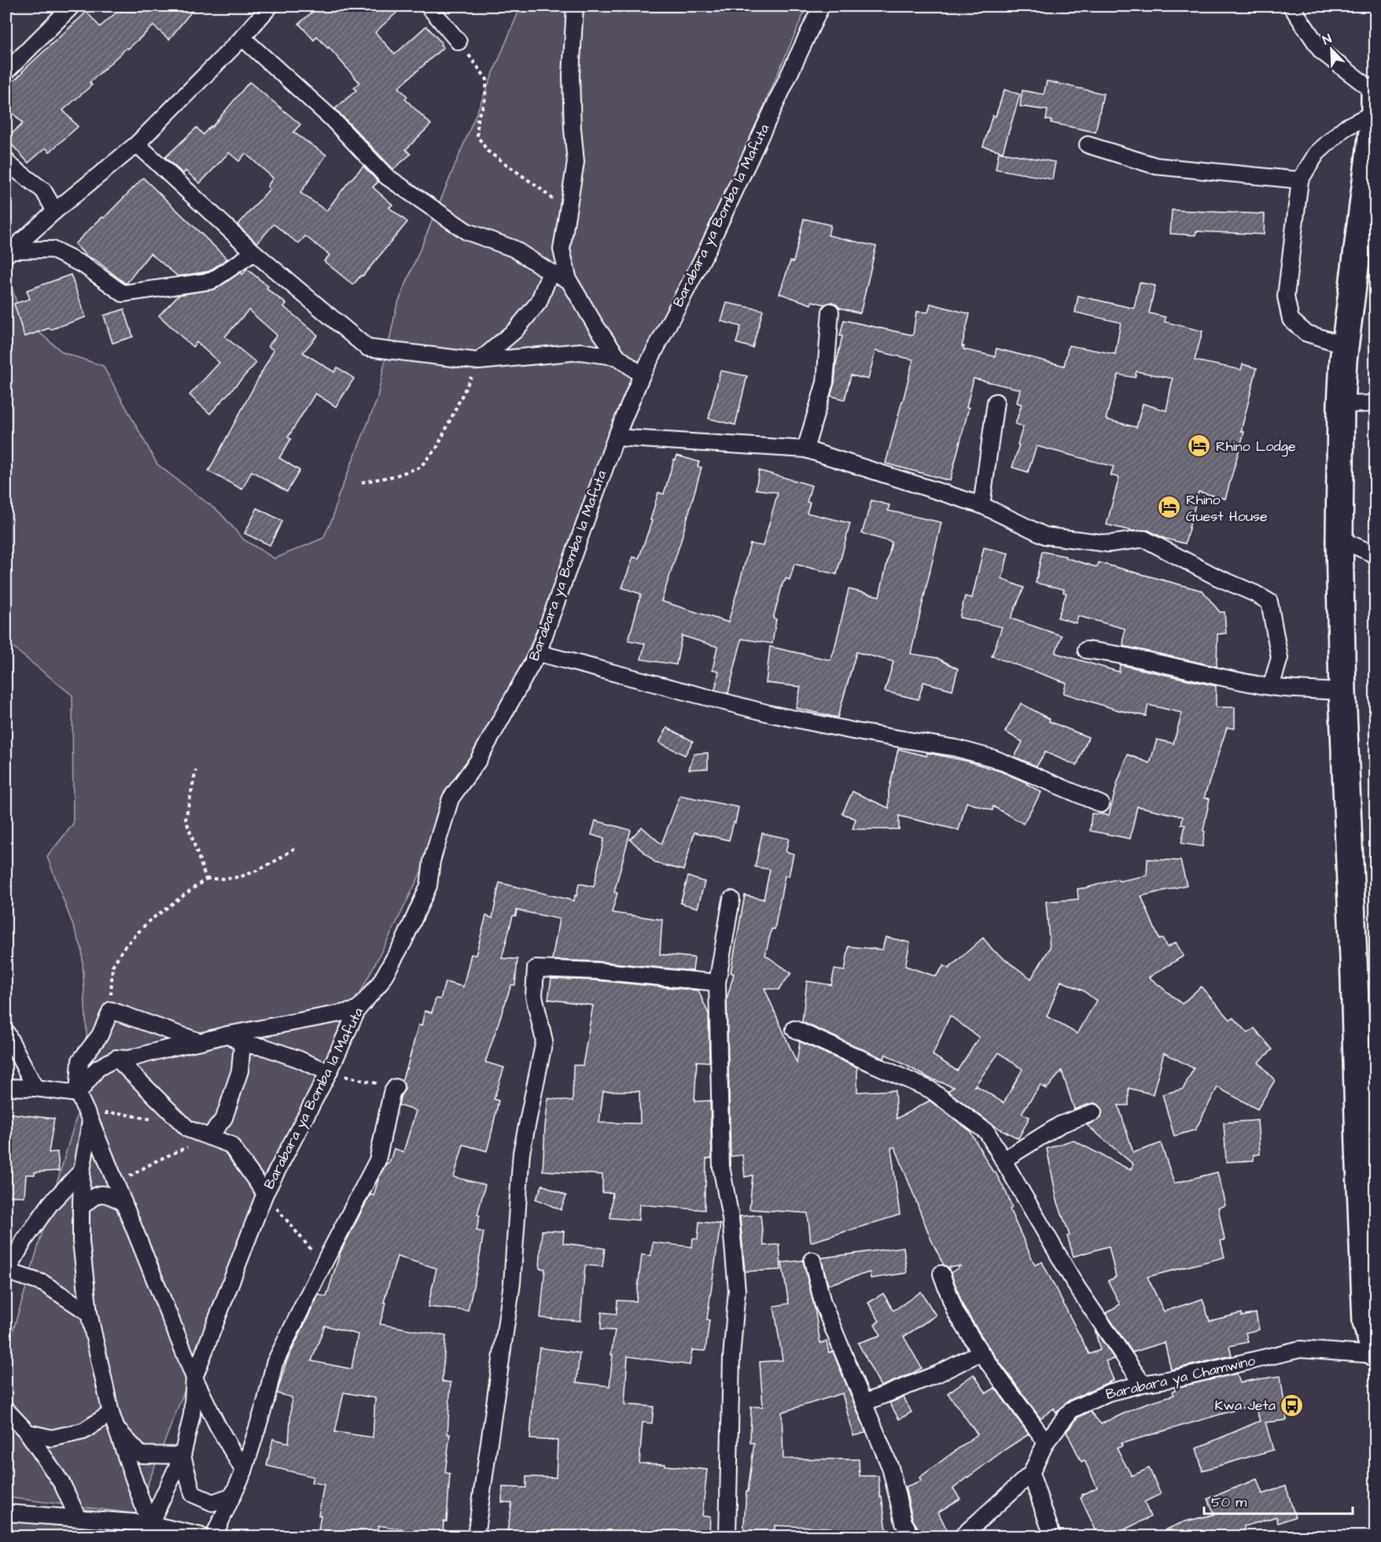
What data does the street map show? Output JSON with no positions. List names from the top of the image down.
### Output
{
  "streets": {
    "street": ["Barabara ya Bomba la Mafuta", "Barabara ya Chamwino"]
  },
  "places": {
    "hotel": ["Rhino Lodge", "Rhino Guest House"],
    "bus stop": ["Kwa Jeta"]
  },
  "scale_bar": "50 m",
  "north": "top left"
}
